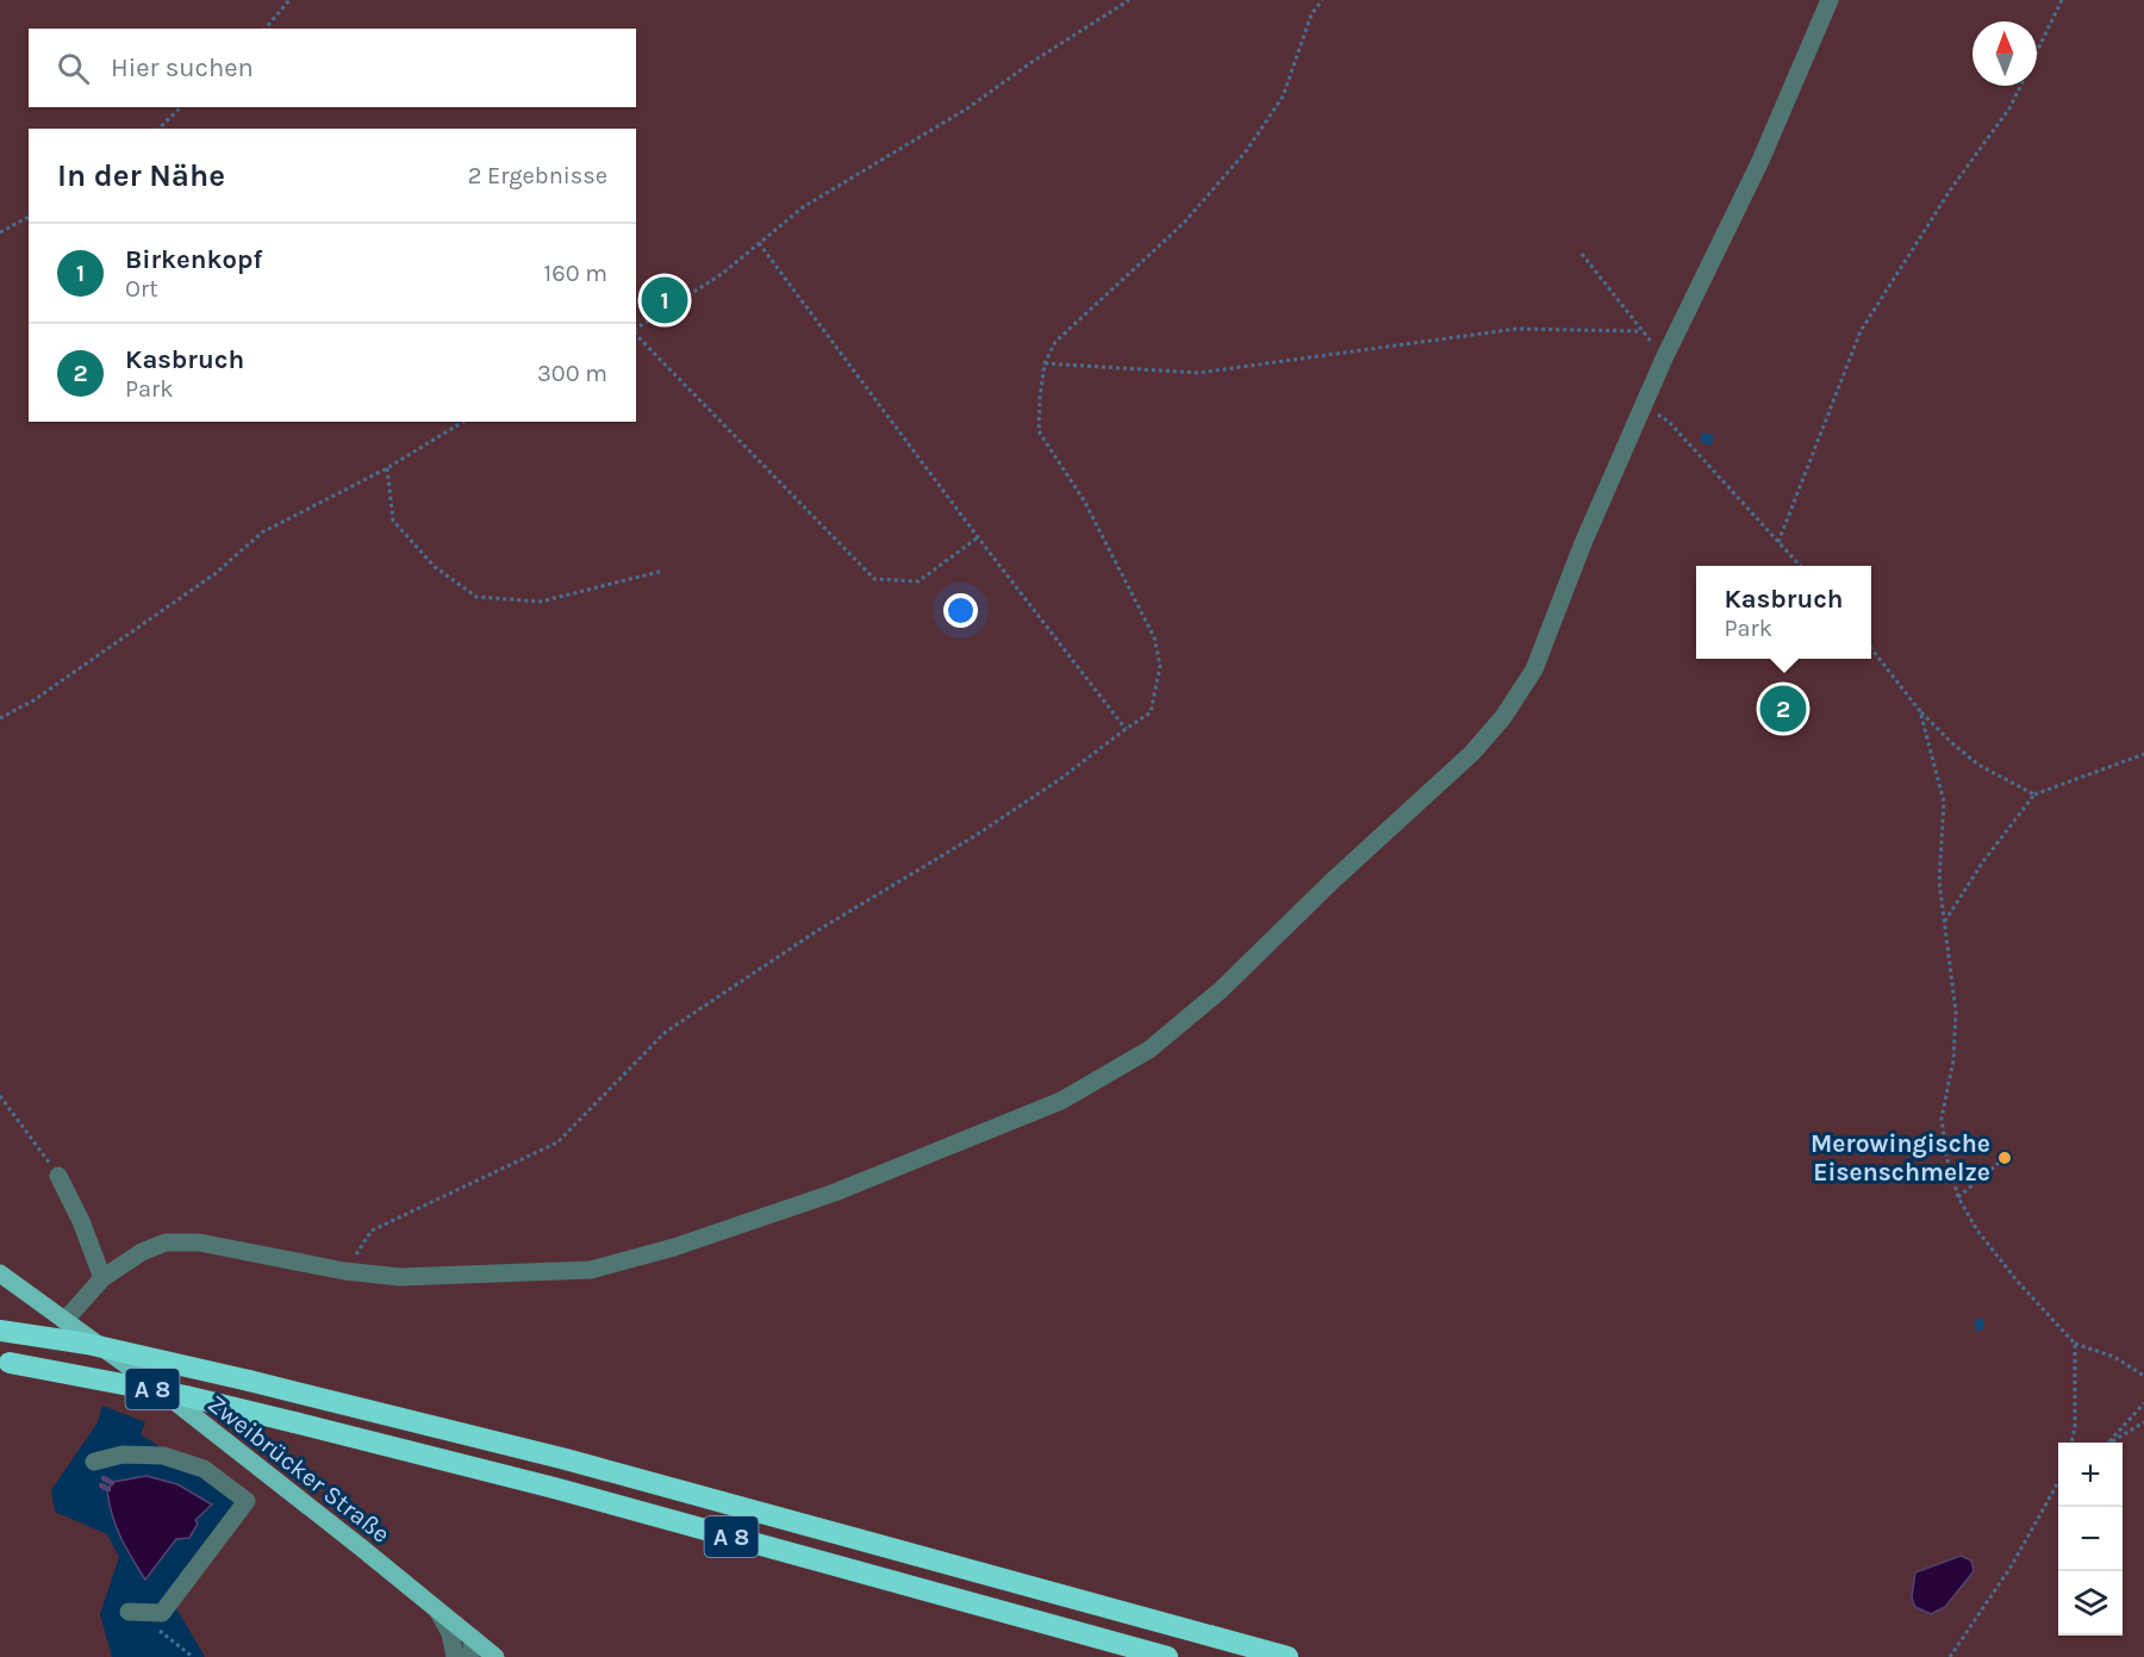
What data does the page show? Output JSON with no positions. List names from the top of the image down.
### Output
{
  "streets": {
    "highway": ["A 8"],
    "main road": ["Zweibrücker Straße"]
  },
  "places": ["Merowingische Eisenschmelze"],
  "north": "top",
  "page": {
    "search": "Hier suchen",
    "heading": ["In der Nähe", "2 Ergebnisse"],
    "list": [
      {
        "mark": "1",
        "name": "Birkenkopf",
        "note": "Ort",
        "value": "160 m"
      },
      {
        "mark": "2",
        "name": "Kasbruch",
        "note": "Park",
        "value": "300 m"
      }
    ],
    "pins": ["1", "2"],
    "popup": ["Kasbruch", "Park"],
    "map_buttons": ["+", "−"]
  }
}
